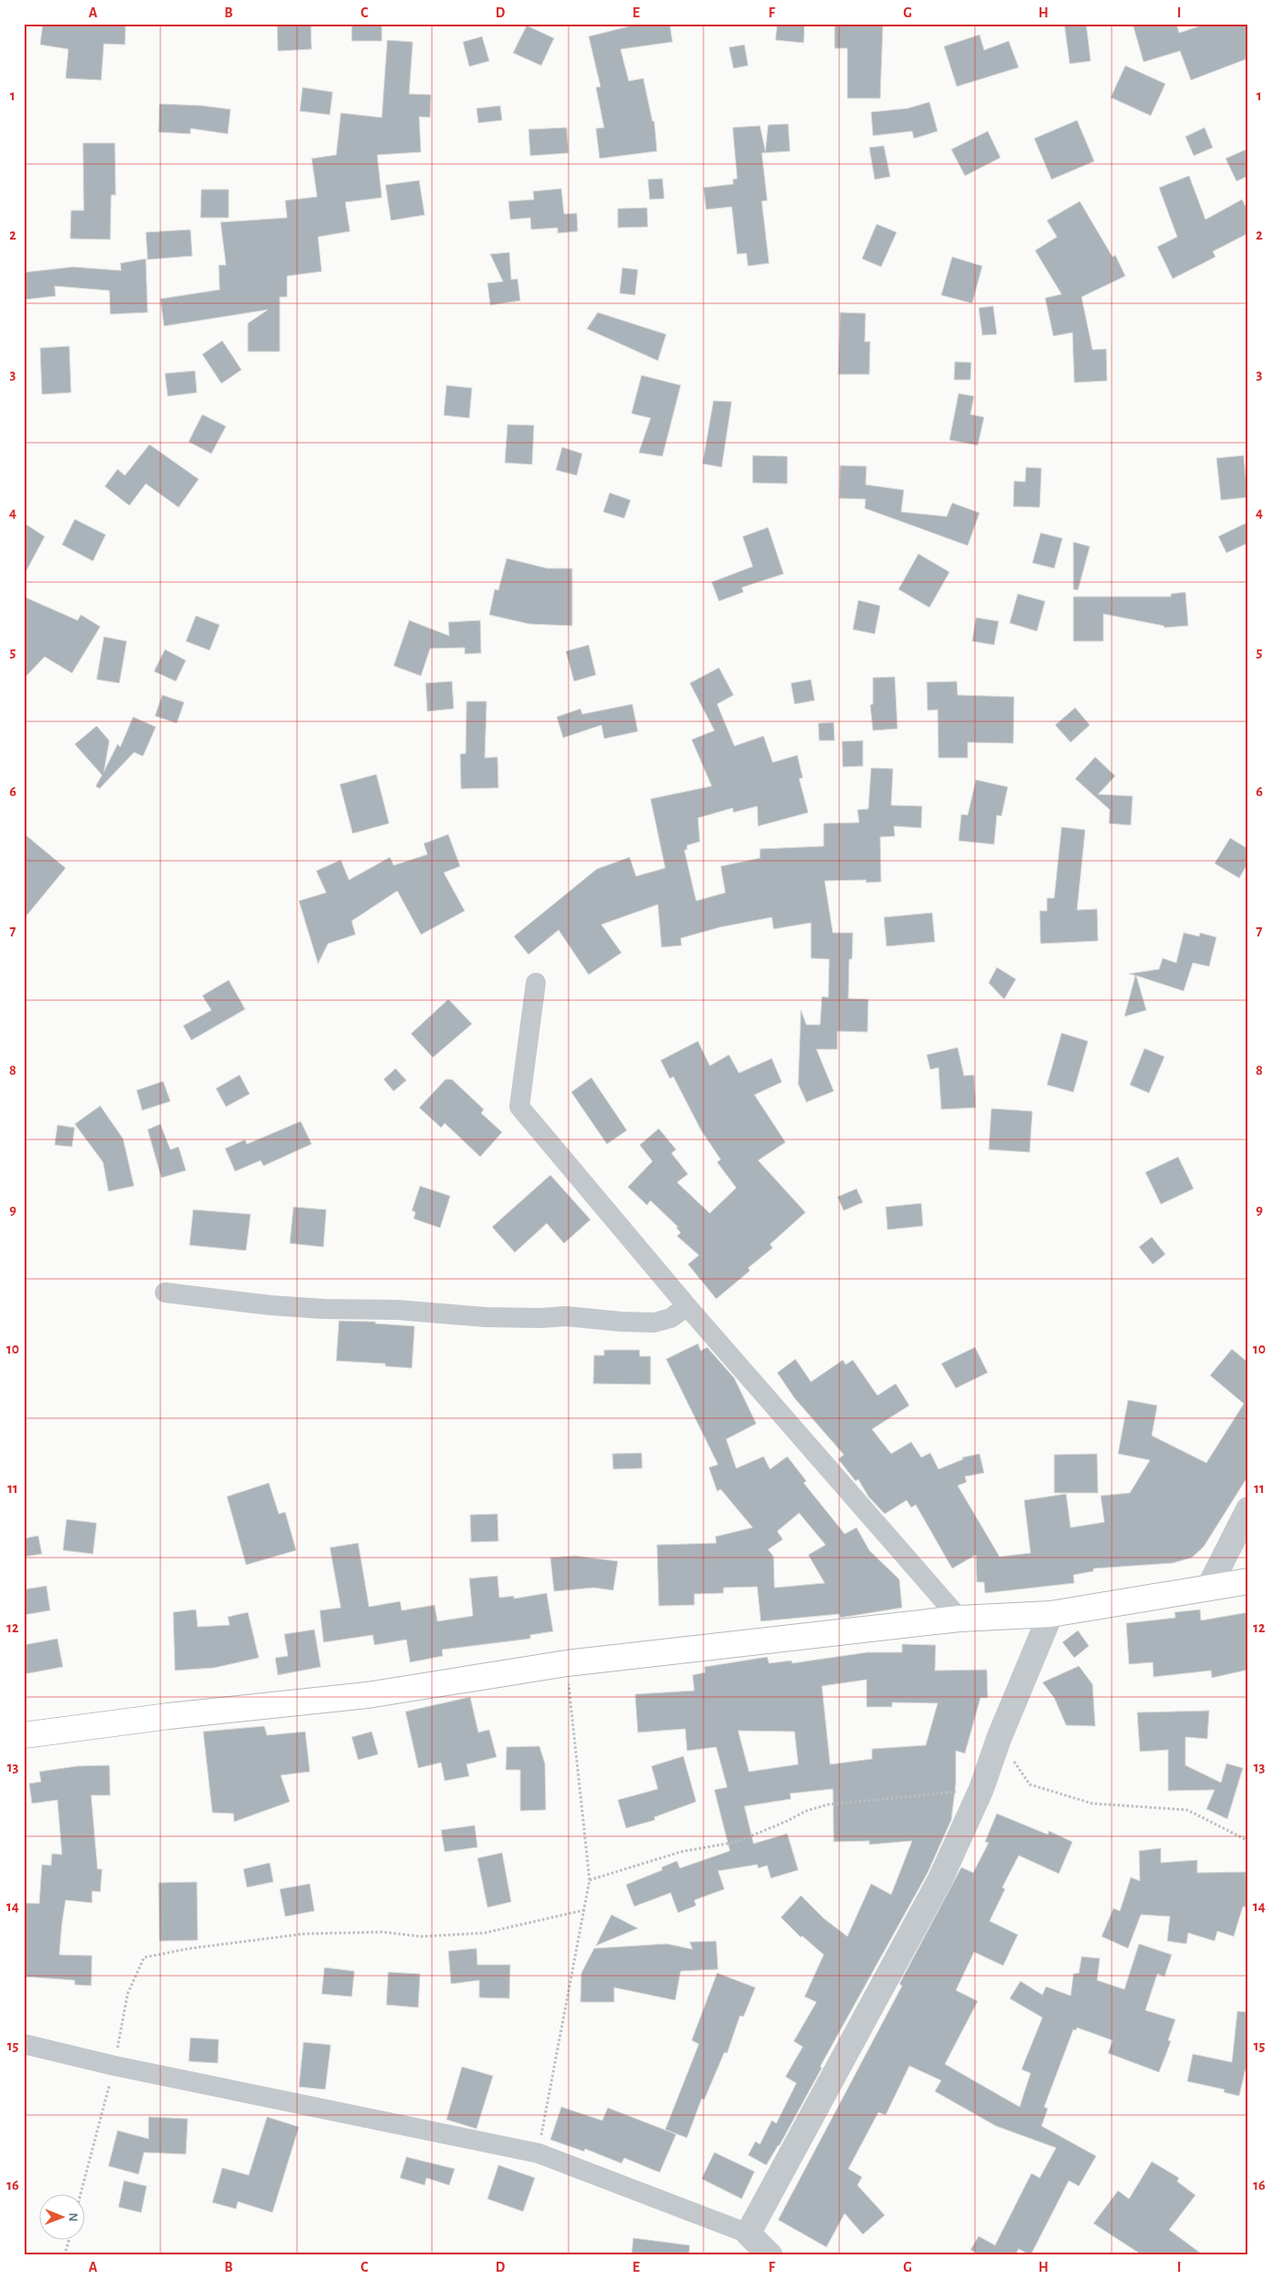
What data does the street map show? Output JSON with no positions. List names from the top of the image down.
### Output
{
  "north": "right",
  "grid": {
    "columns": [
      "A",
      "B",
      "C",
      "D",
      "E",
      "F",
      "G",
      "H",
      "I"
    ],
    "rows": [
      "1",
      "2",
      "3",
      "4",
      "5",
      "6",
      "7",
      "8",
      "9",
      "10",
      "11",
      "12",
      "13",
      "14",
      "15",
      "16"
    ]
  }
}
